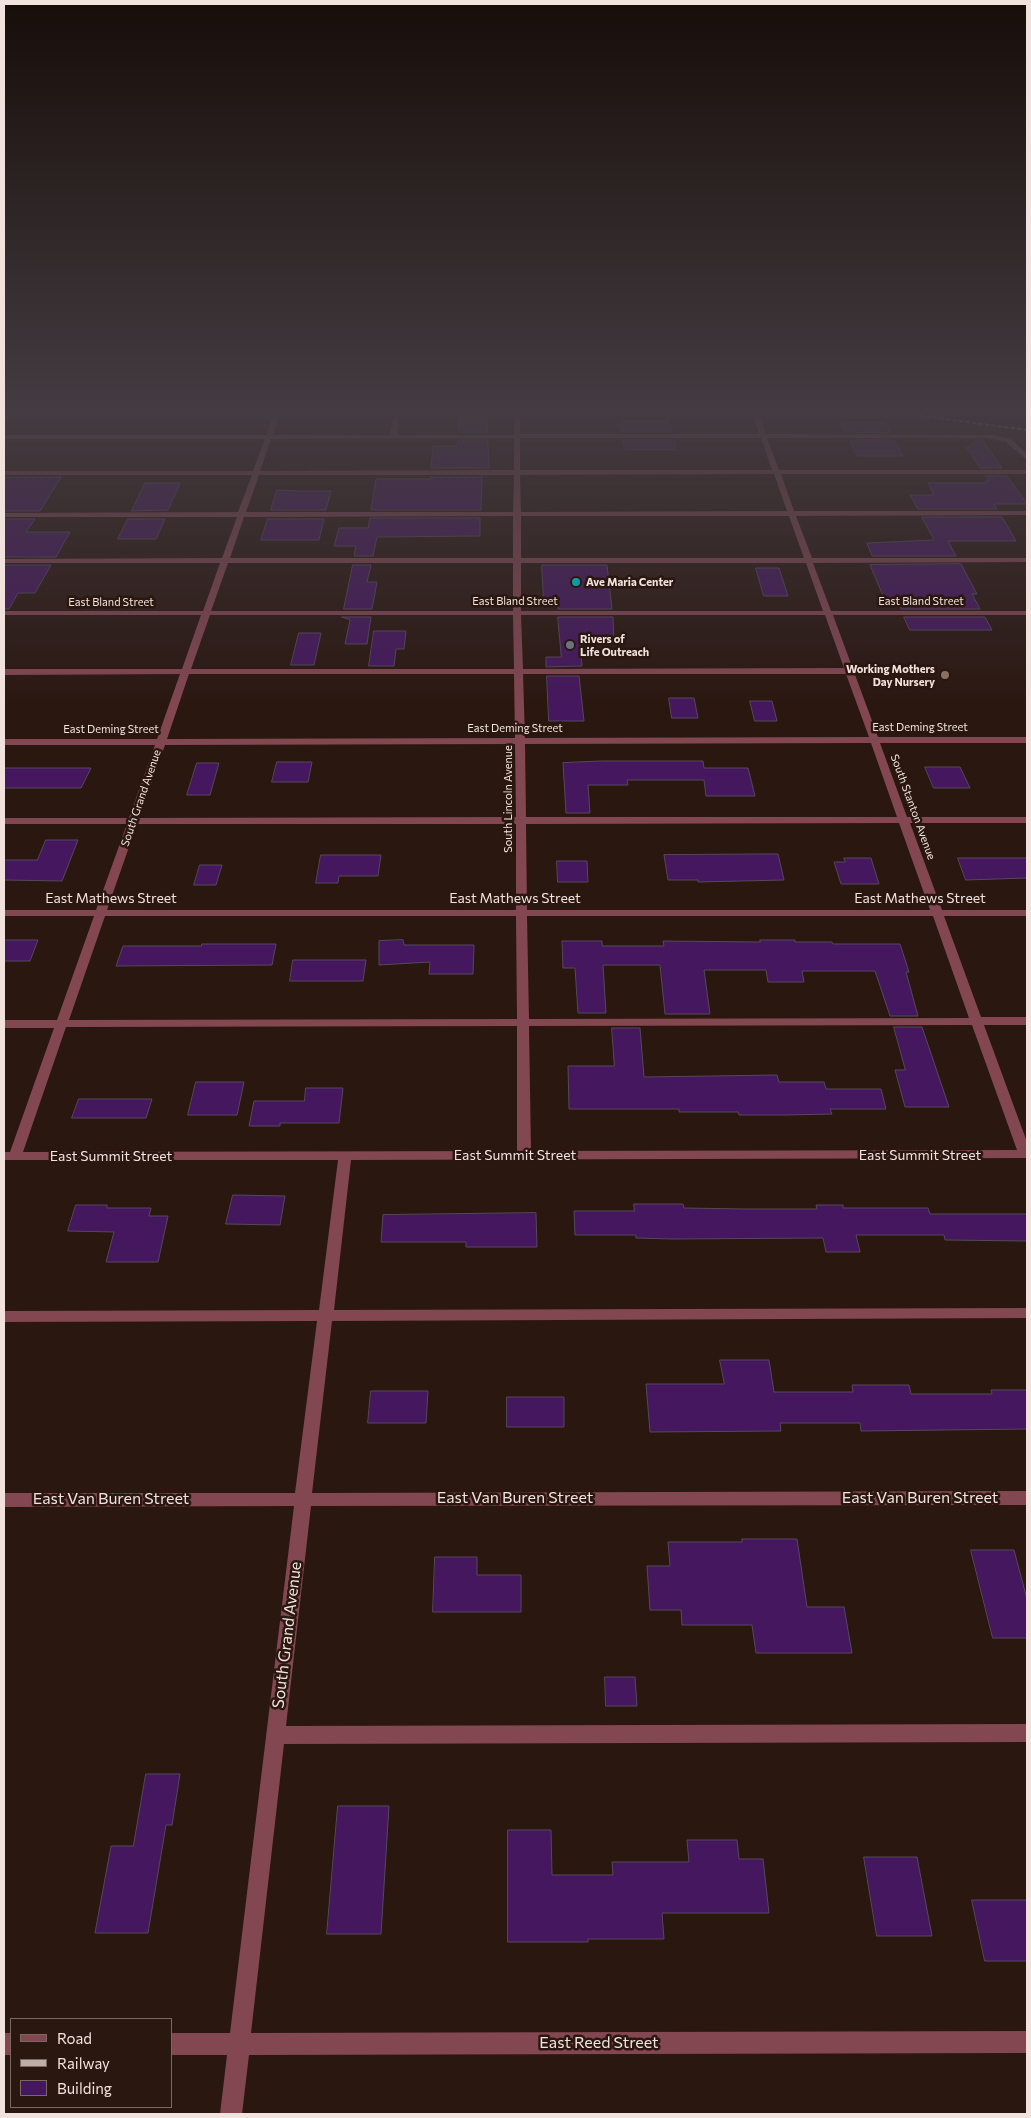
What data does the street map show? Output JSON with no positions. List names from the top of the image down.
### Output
{
  "streets": {
    "street": [
      "East Bland Street",
      "East Deming Street",
      "South Grand Avenue",
      "South Lincoln Avenue",
      "South Stanton Avenue",
      "East Mathews Street",
      "East Summit Street",
      "East Van Buren Street",
      "East Reed Street"
    ]
  },
  "crossings": [
    ["East Bland Street", "South Grand Avenue"],
    ["East Bland Street", "South Lincoln Avenue"],
    ["East Bland Street", "South Stanton Avenue"],
    ["East Deming Street", "South Grand Avenue"],
    ["East Deming Street", "South Lincoln Avenue"],
    ["East Deming Street", "South Stanton Avenue"],
    ["South Grand Avenue", "East Mathews Street"],
    ["South Grand Avenue", "East Summit Street"],
    ["South Grand Avenue", "East Van Buren Street"],
    ["South Grand Avenue", "East Reed Street"],
    ["South Lincoln Avenue", "East Mathews Street"],
    ["South Lincoln Avenue", "East Summit Street"],
    ["South Stanton Avenue", "East Mathews Street"],
    ["South Stanton Avenue", "East Summit Street"]
  ],
  "places": ["Ave Maria Center", "Rivers of Life Outreach", "Working Mothers Day Nursery"],
  "legend": ["Road", "Railway", "Building"]
}
